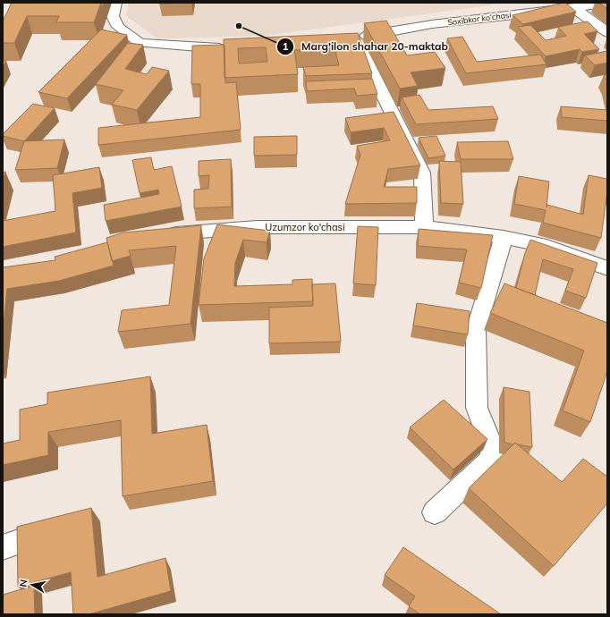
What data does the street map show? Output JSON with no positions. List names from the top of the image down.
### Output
{
  "streets": {
    "street": ["Soxibkor ko'chasi", "Uzumzor ko'chasi"]
  },
  "crossings": [
    ["Soxibkor ko'chasi", "Uzumzor ko'chasi"]
  ],
  "places": ["Marg'ilon shahar 20-maktab"],
  "north": "left"
}
